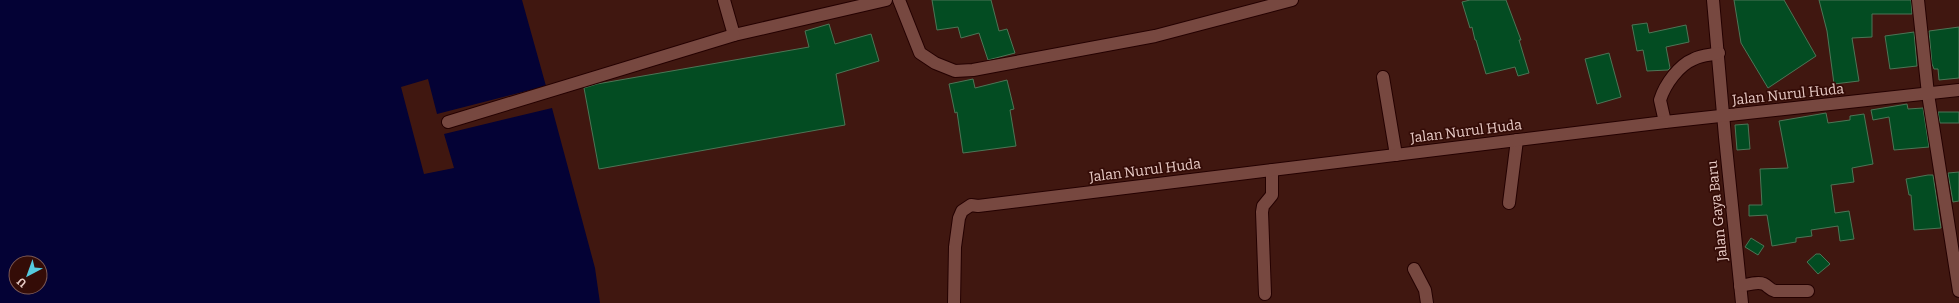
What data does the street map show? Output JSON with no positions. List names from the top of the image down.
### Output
{
  "streets": {
    "street": ["Jalan Nurul Huda", "Jalan Gaya Baru"]
  },
  "crossings": [
    ["Jalan Nurul Huda", "Jalan Gaya Baru"]
  ],
  "north": "bottom left"
}
